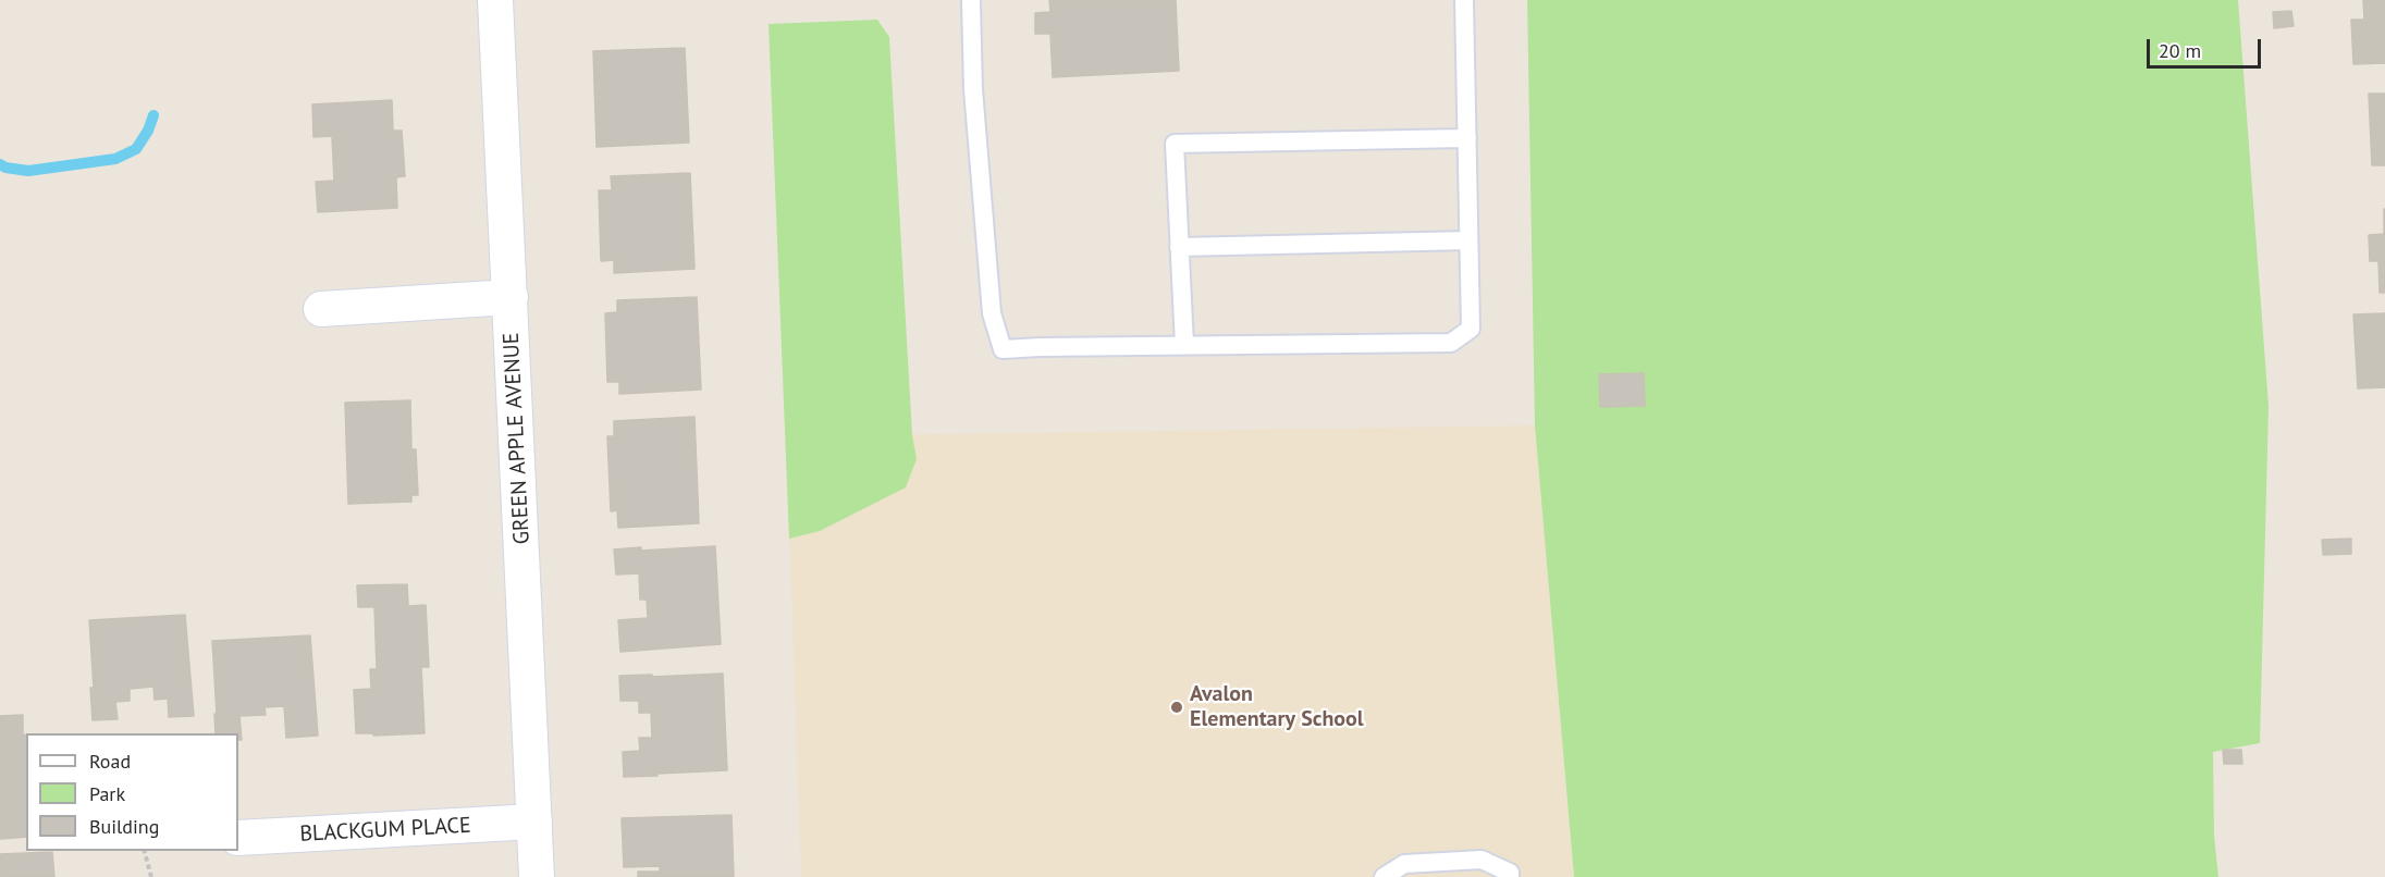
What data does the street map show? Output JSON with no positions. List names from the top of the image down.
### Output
{
  "streets": {
    "street": ["GREEN APPLE AVENUE", "BLACKGUM PLACE"]
  },
  "crossings": [
    ["GREEN APPLE AVENUE", "BLACKGUM PLACE"]
  ],
  "places": ["Avalon Elementary School"],
  "legend": ["Road", "Park", "Building"],
  "scale_bar": "20 m"
}
